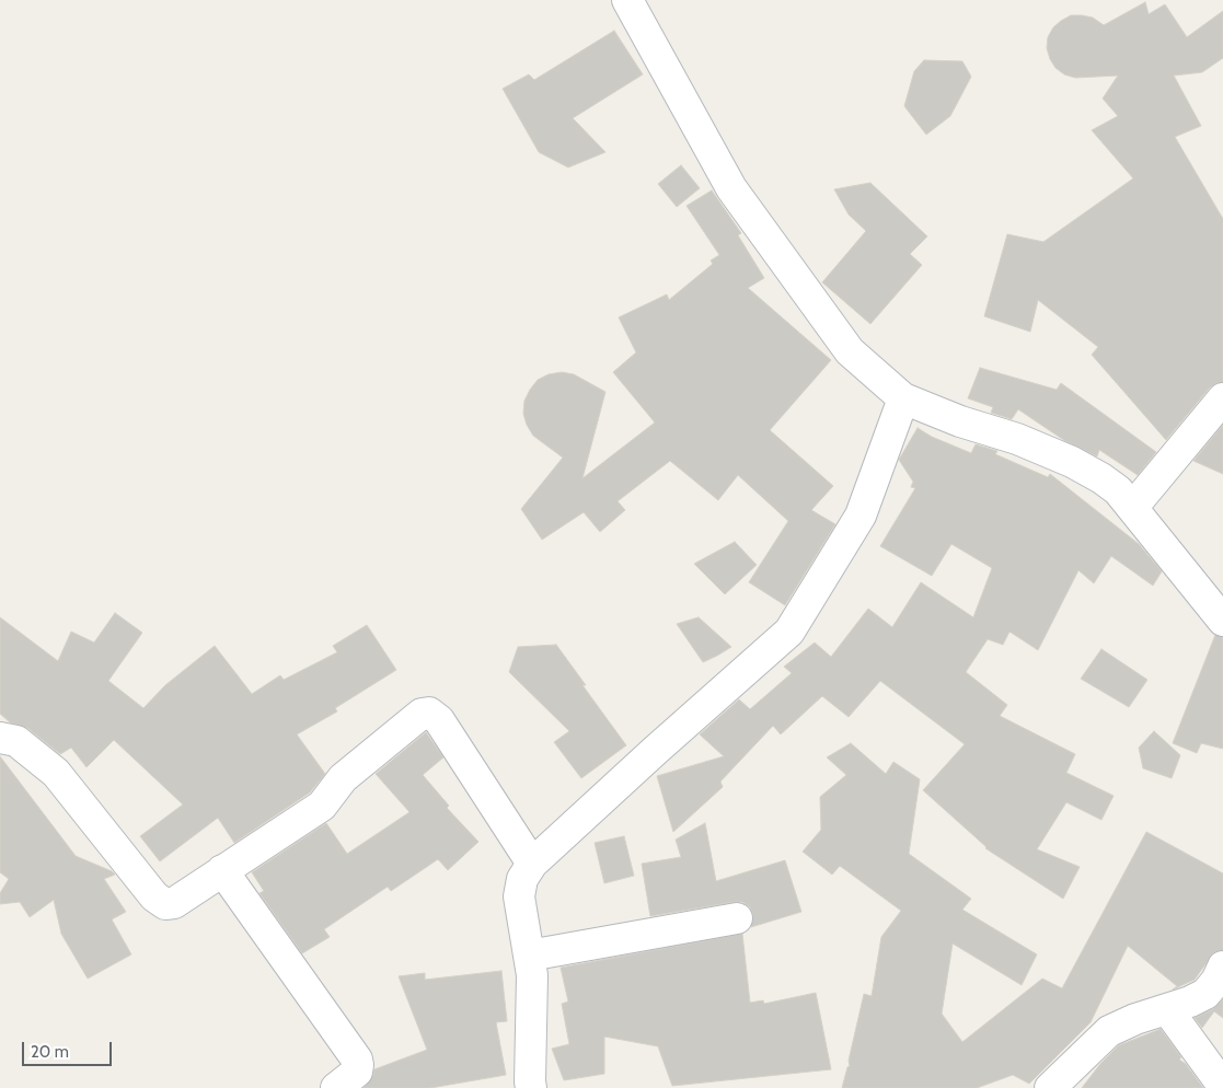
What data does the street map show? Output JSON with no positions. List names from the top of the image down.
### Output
{
  "scale_bar": "20 m"
}
